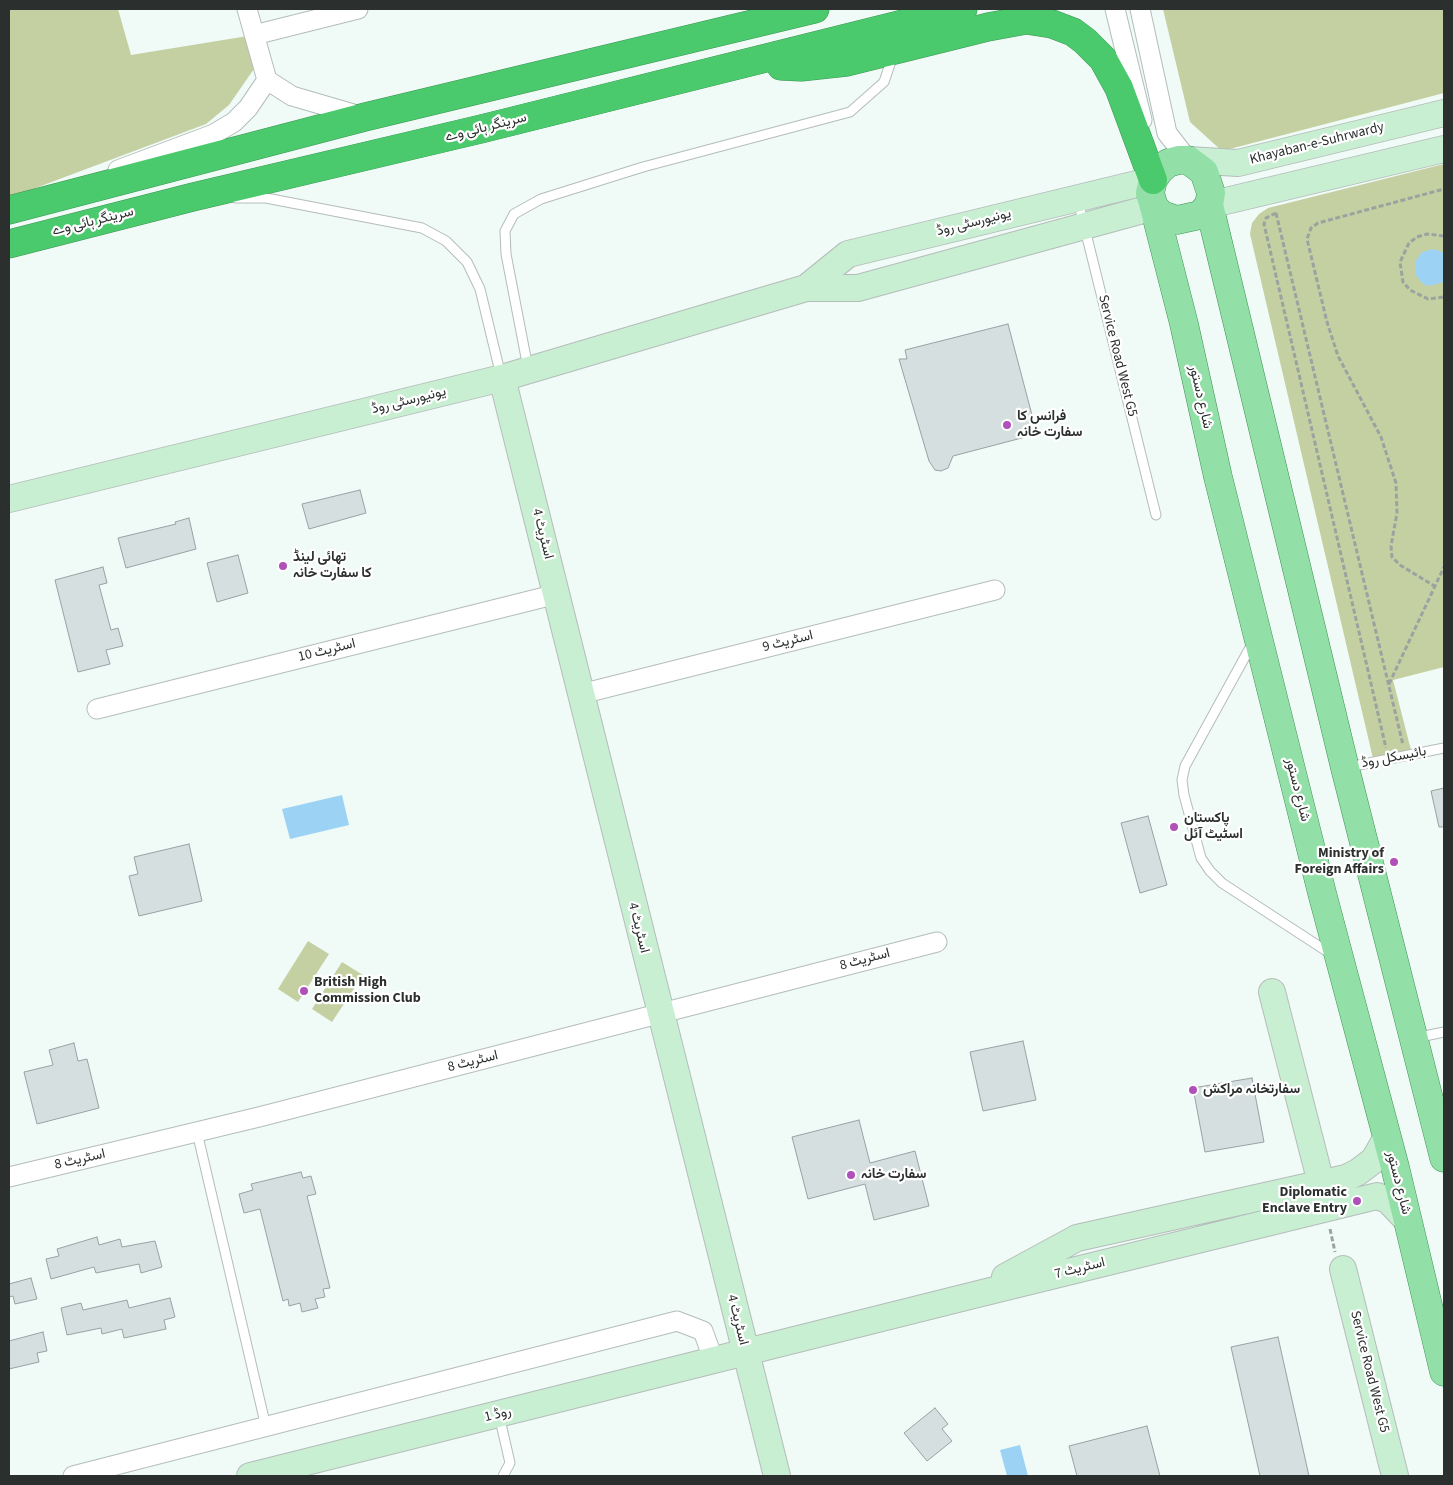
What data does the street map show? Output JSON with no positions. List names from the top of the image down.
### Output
{
  "streets": {
    "highway": ["سرینگر ہائی وے"],
    "main road": ["شارع دستور"],
    "street": [
      "Khayaban-e-Suhrwardy",
      "یونیورسٹی روڈ",
      "Service Road West G5",
      "اسٹریٹ 4",
      "اسٹریٹ 9",
      "اسٹریٹ 10",
      "اسٹریٹ 8",
      "اسٹریٹ 7",
      "روڈ 1"
    ],
    "lane": ["بائیسکل روڈ"]
  },
  "crossings": [
    ["Khayaban-e-Suhrwardy", "یونیورسٹی روڈ"],
    ["Khayaban-e-Suhrwardy", "شارع دستور"],
    ["یونیورسٹی روڈ", "Service Road West G5"],
    ["یونیورسٹی روڈ", "شارع دستور"],
    ["یونیورسٹی روڈ", "اسٹریٹ 4"],
    ["شارع دستور", "اسٹریٹ 7"],
    ["اسٹریٹ 4", "اسٹریٹ 9"],
    ["اسٹریٹ 4", "اسٹریٹ 10"],
    ["اسٹریٹ 4", "اسٹریٹ 8"],
    ["اسٹریٹ 4", "اسٹریٹ 7"],
    ["اسٹریٹ 4", "روڈ 1"],
    ["اسٹریٹ 7", "روڈ 1"]
  ],
  "places": [
    "فرانس کا سفارت خانہ",
    "تھائی لینڈ کا سفارت خانہ",
    "پاکستان اسٹیٹ آئل",
    "Ministry of Foreign Affairs",
    "British High Commission Club",
    "سفارتخانہ مراکش",
    "سفارت خانہ",
    "Diplomatic Enclave Entry"
  ]
}
